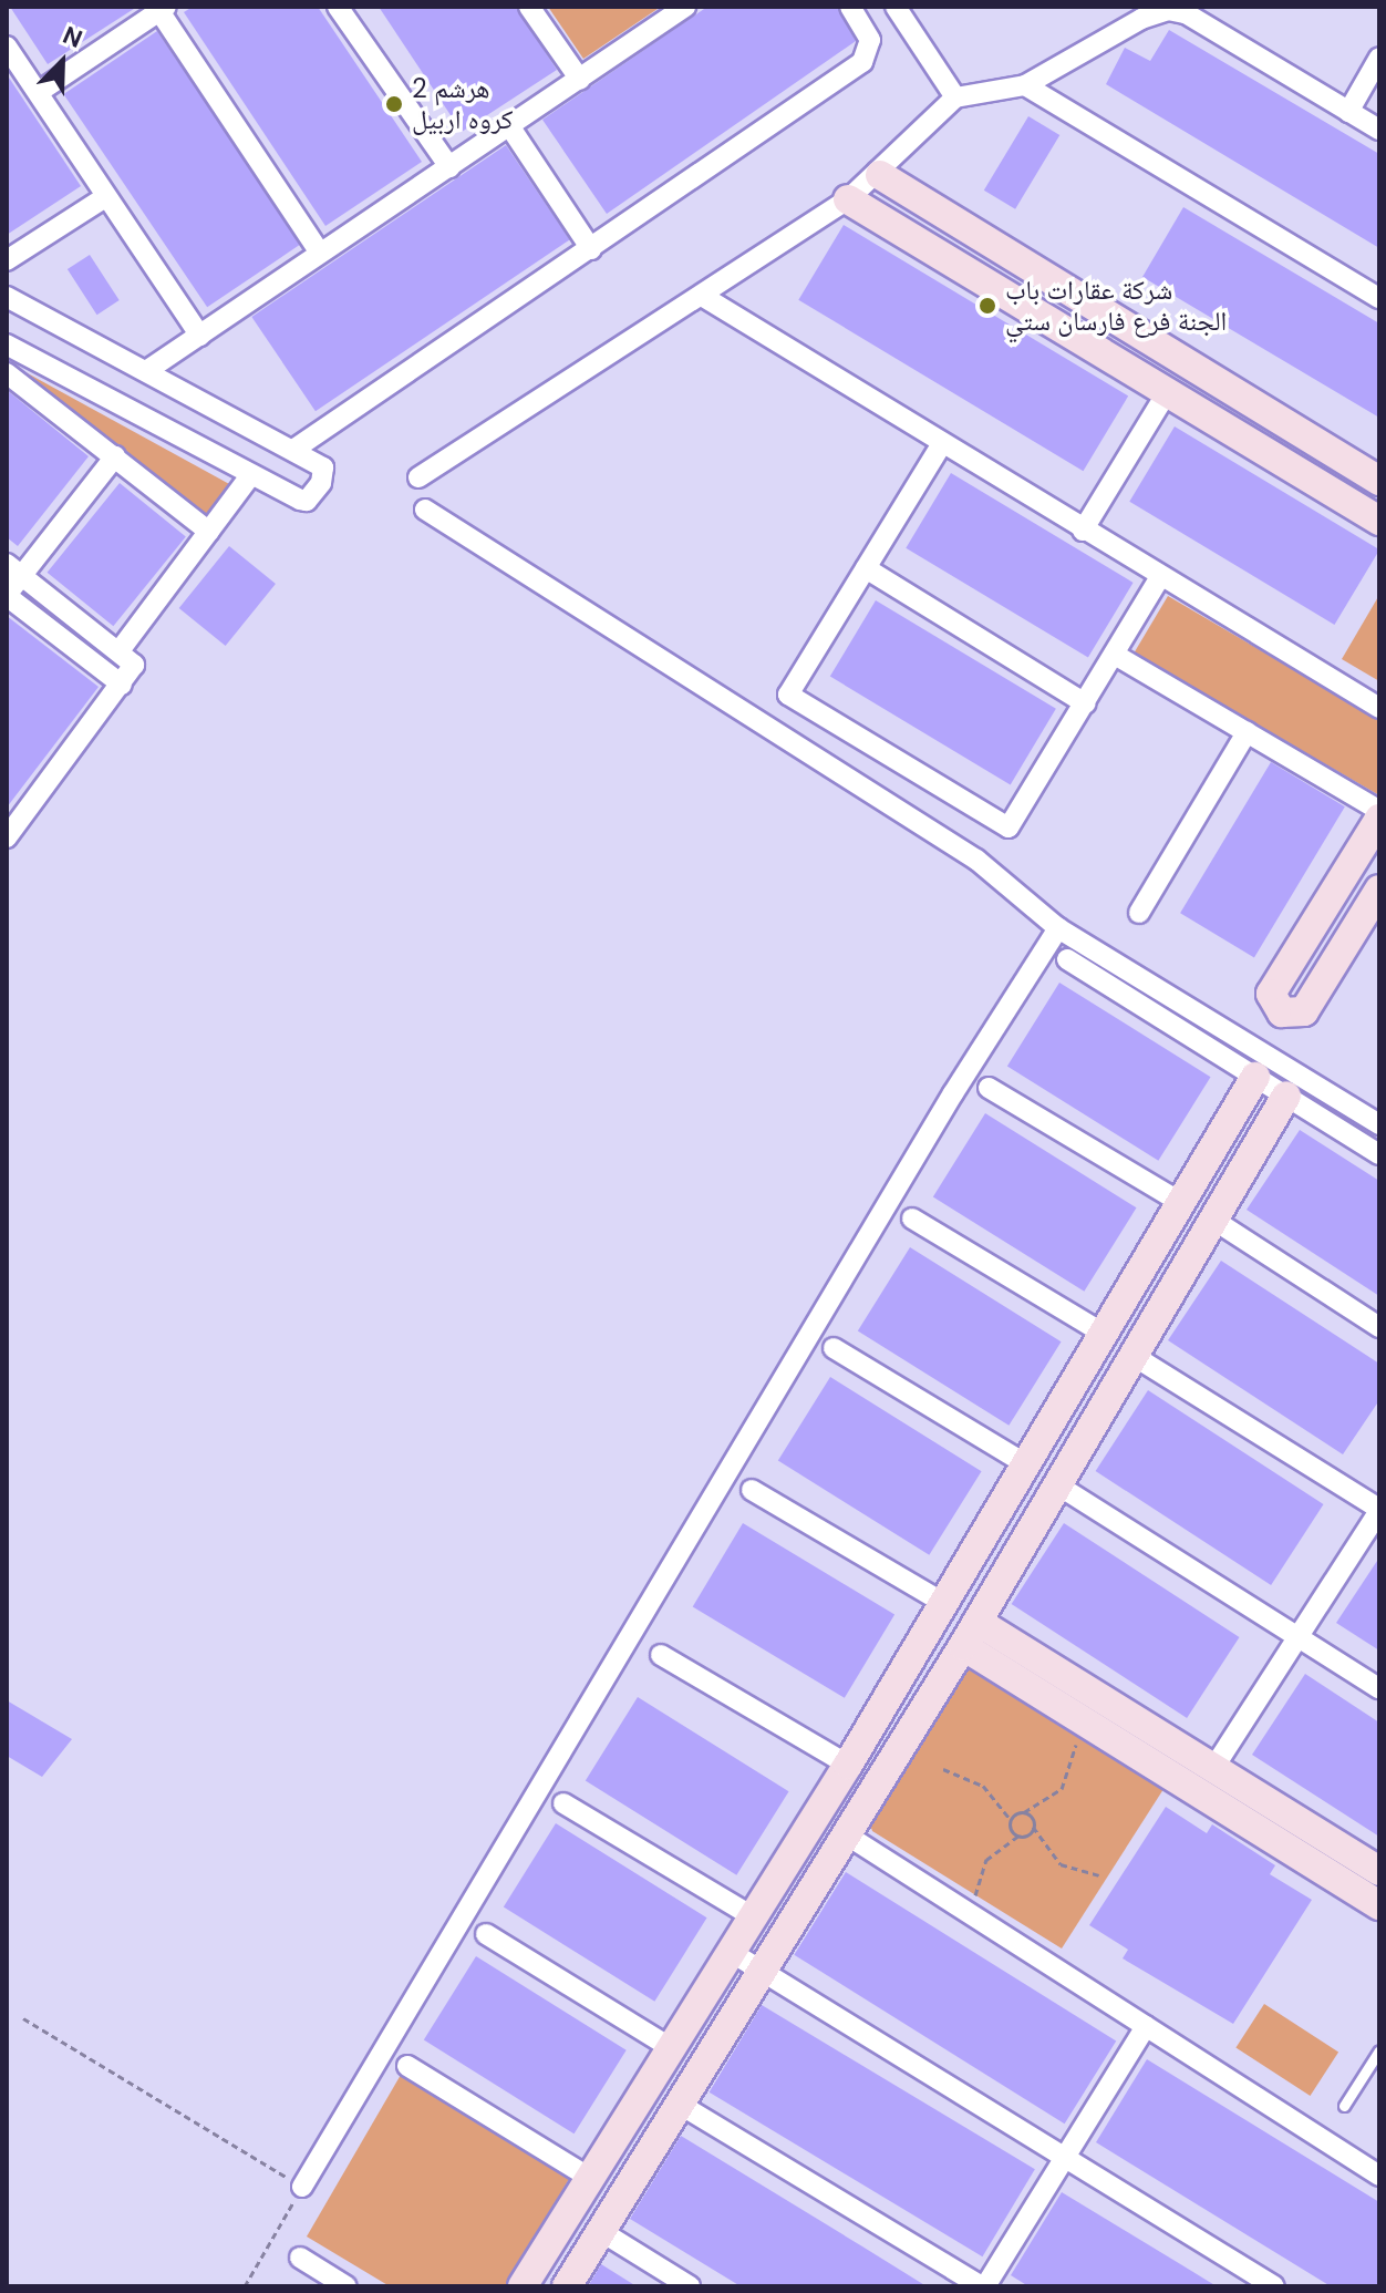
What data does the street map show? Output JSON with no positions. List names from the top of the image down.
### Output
{
  "places": ["هرشم 2 كروه اربيل", "شرکة عقارات باب الجنة فرع فارسان ستي"],
  "north": "top right"
}
